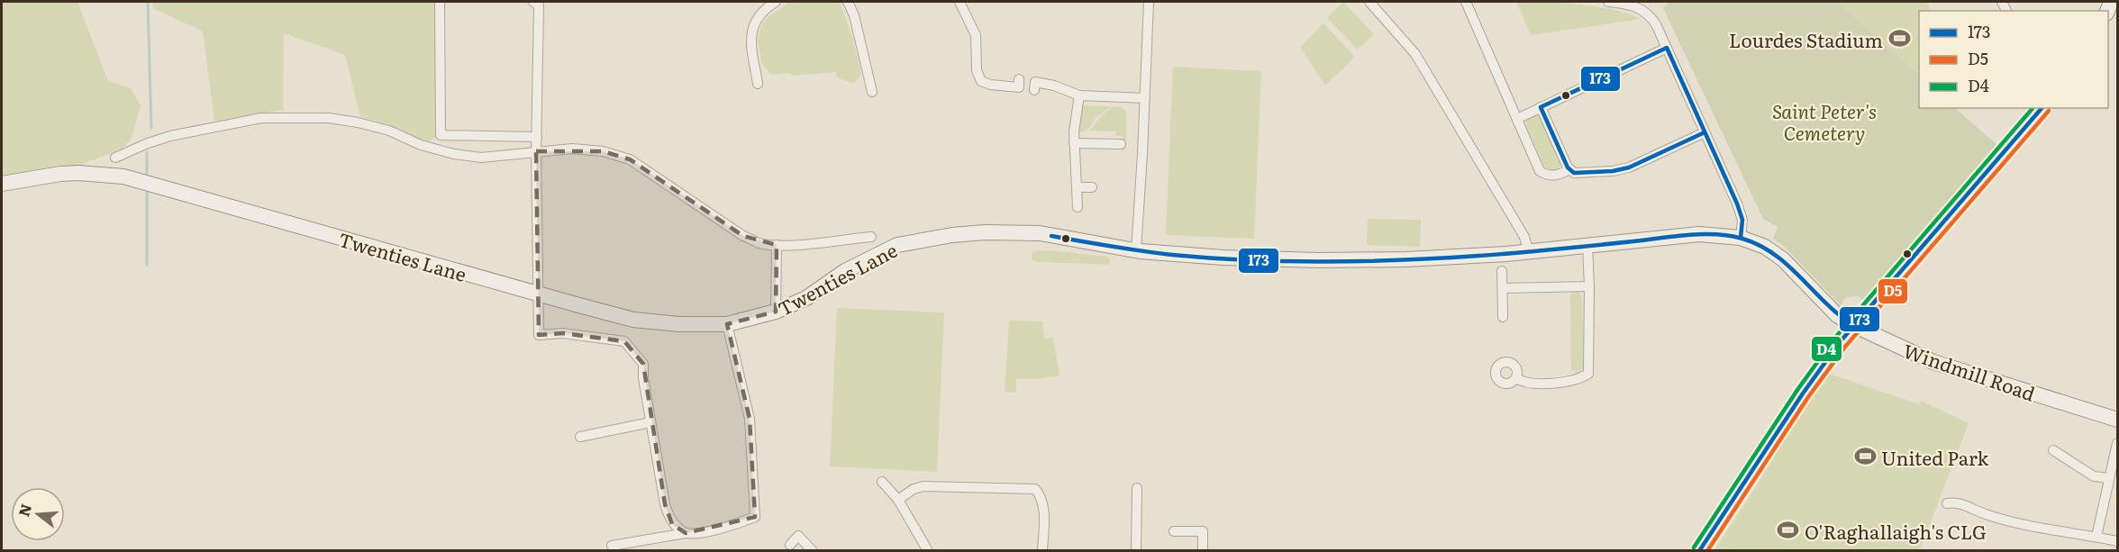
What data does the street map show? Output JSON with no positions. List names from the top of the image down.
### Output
{
  "streets": {
    "street": ["Twenties Lane", "Windmill Road"]
  },
  "crossings": [
    ["Twenties Lane", "Windmill Road"]
  ],
  "parks": ["Saint Peter's Cemetery"],
  "places": {
    "sports": ["Lourdes Stadium", "United Park", "O'Raghallaigh's CLG"]
  },
  "lines": ["transit line 173", "transit line D4", "transit line D5"],
  "legend": ["173", "D5", "D4"],
  "north": "left"
}
